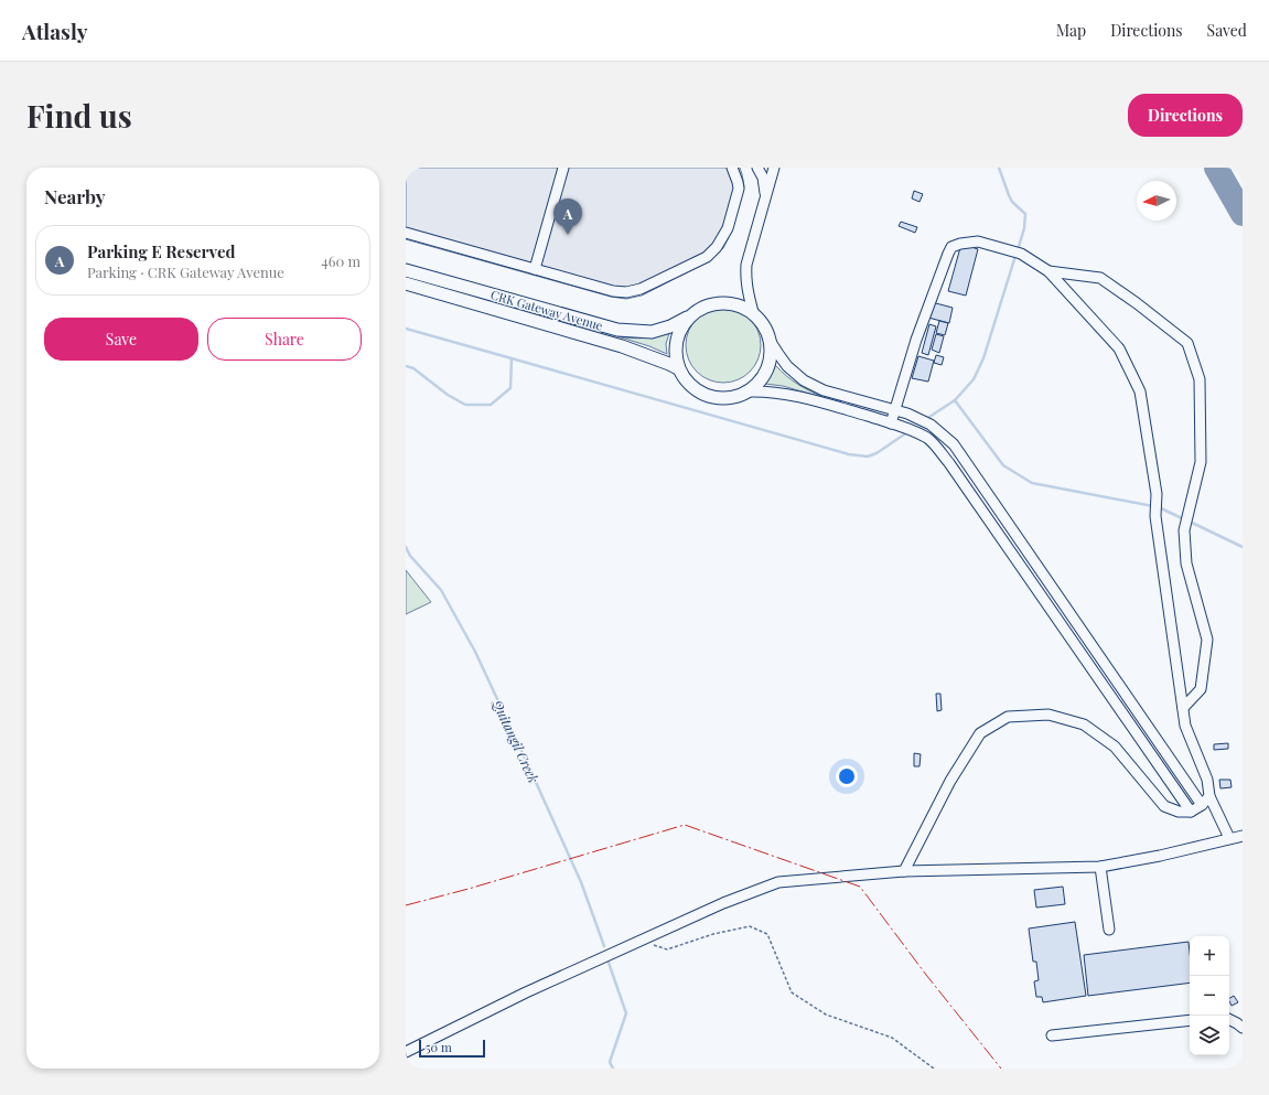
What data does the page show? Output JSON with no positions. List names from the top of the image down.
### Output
{
  "streets": {
    "main road": ["CRK Gateway Avenue"]
  },
  "water": ["Quitangil Creek"],
  "scale_bar": "50 m",
  "north": "left",
  "page": {
    "header": "Atlasly",
    "nav": ["Map", "Directions", "Saved"],
    "buttons": [
      "Directions",
      ["Save", "Share"]
    ],
    "title": "Find us",
    "heading": "Nearby",
    "pins": "A",
    "list": [
      {
        "mark": "A",
        "name": "Parking E Reserved",
        "note": "Parking · CRK Gateway Avenue",
        "value": "460 m"
      }
    ],
    "map_buttons": ["+", "−"],
    "scale": "50 m"
  }
}
